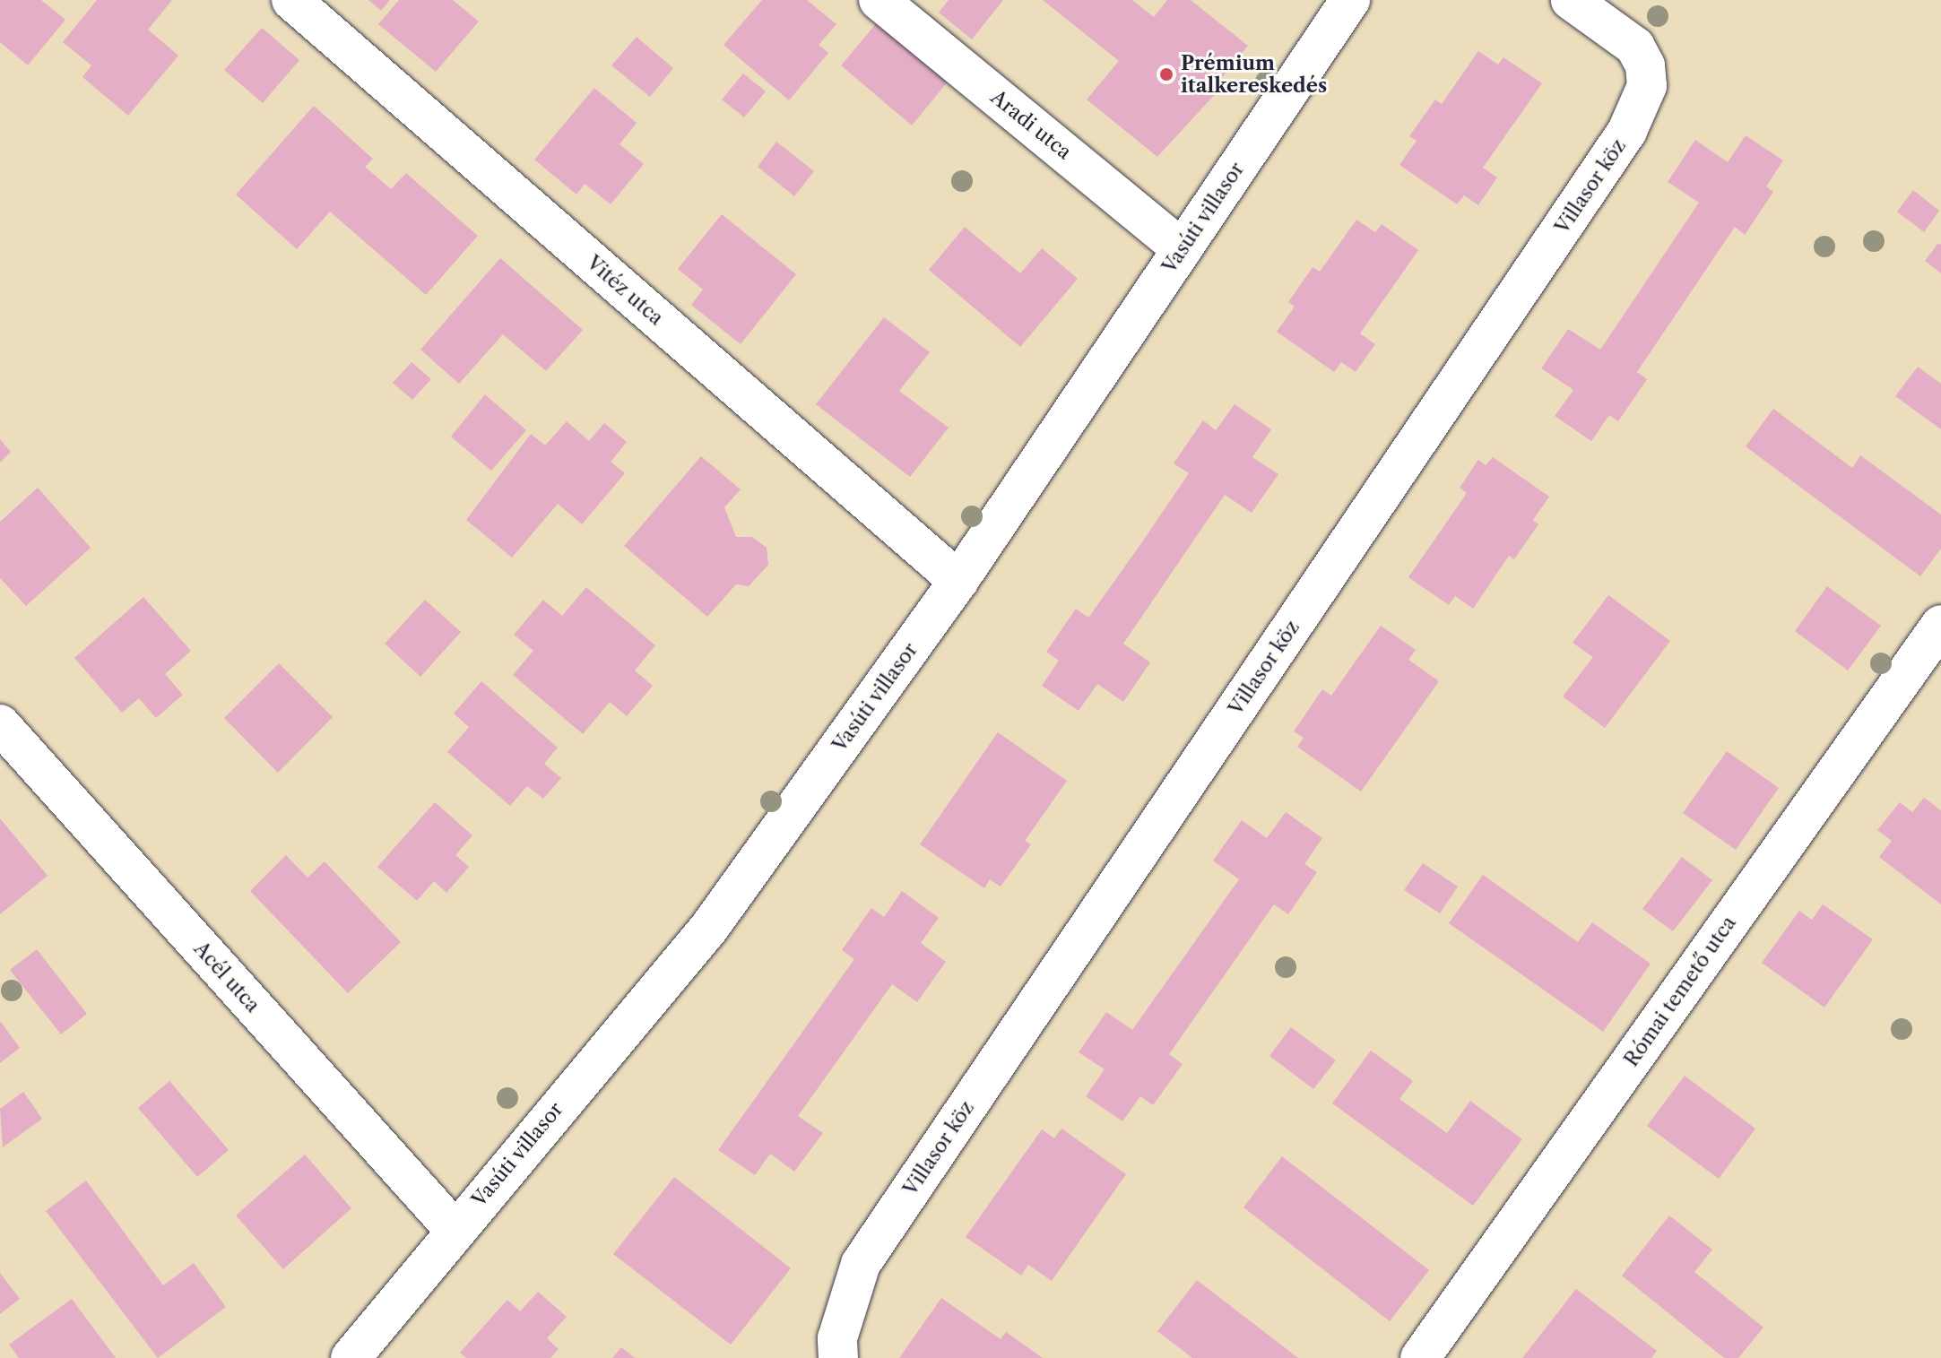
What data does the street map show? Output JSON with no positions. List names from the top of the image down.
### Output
{
  "streets": {
    "street": [
      "Aradi utca",
      "Villasor köz",
      "Vasúti villasor",
      "Vitéz utca",
      "Acél utca",
      "Római temető utca"
    ]
  },
  "crossings": [
    ["Aradi utca", "Vasúti villasor"],
    ["Vasúti villasor", "Vitéz utca"],
    ["Vasúti villasor", "Acél utca"]
  ],
  "places": ["Prémium italkereskedés"]
}
